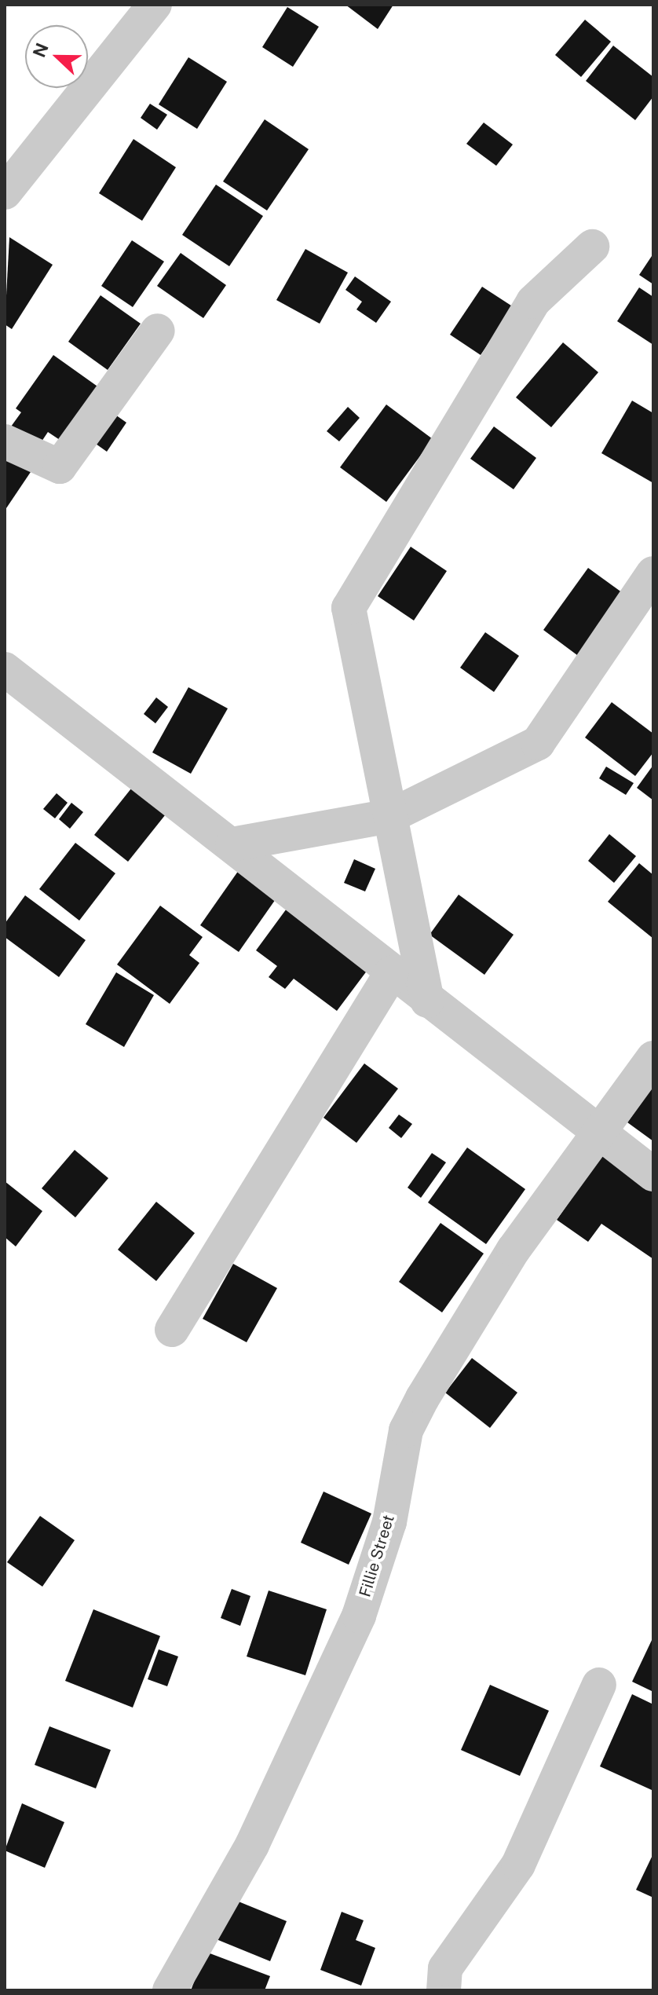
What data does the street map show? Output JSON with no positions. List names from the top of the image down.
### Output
{
  "streets": {
    "street": ["Fillie Street"]
  },
  "north": "left"
}
